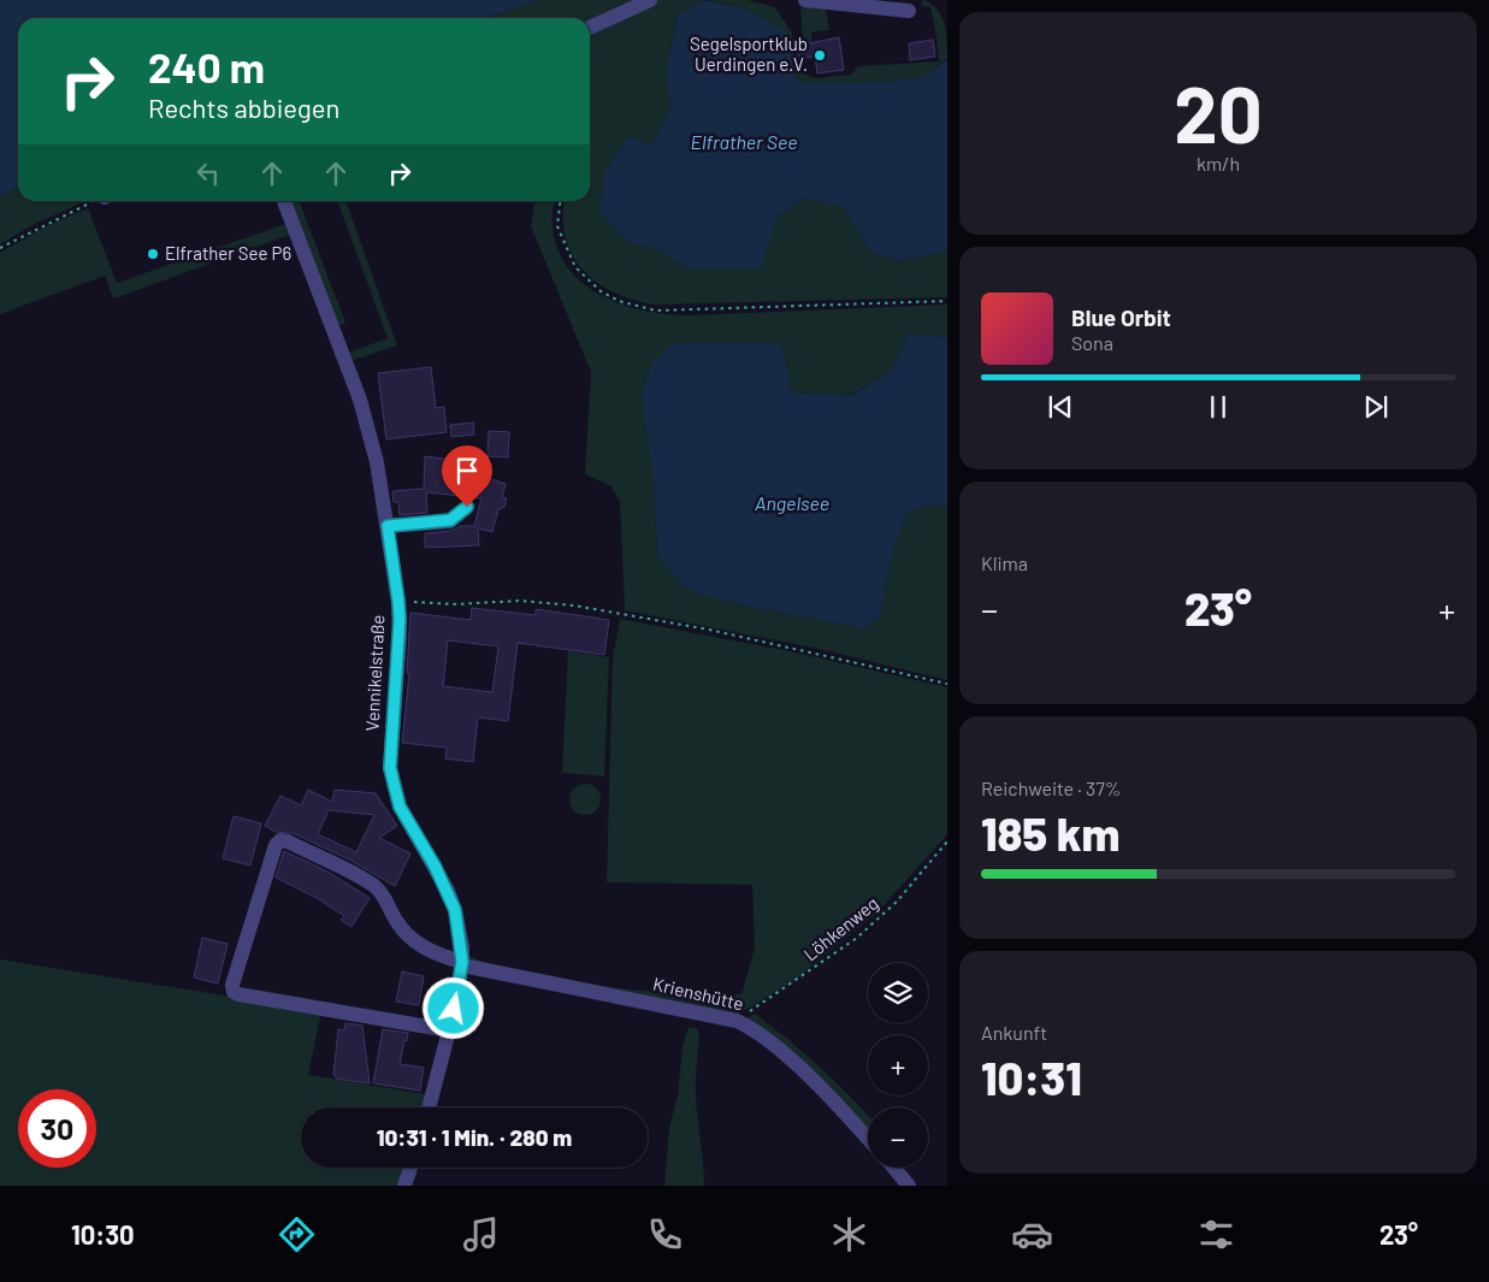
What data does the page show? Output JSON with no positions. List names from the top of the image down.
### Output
{
  "streets": {
    "street": ["Vennikelstraße", "Krienshütte"],
    "path": ["Löhkenweg"]
  },
  "crossings": [
    ["Vennikelstraße", "Krienshütte"],
    ["Löhkenweg", "Krienshütte"]
  ],
  "water": ["Elfrather See", "Angelsee"],
  "places": ["Segelsportklub Uerdingen e.V.", "Elfrather See P6"],
  "page": {
    "tile": [
      ["20", "km/h"],
      "Klima",
      ["Reichweite · 37%", "185 km"],
      ["Ankunft", "10:31"]
    ],
    "turn": ["240 m", "Rechts abbiegen"],
    "song": ["Blue Orbit", "Sona"],
    "heat": ["−", "23°", "+"],
    "map_buttons": ["+", "−"],
    "limit": "30",
    "trip": "10:31 · 1 Min. · 280 m",
    "tabs": ["10:30", "23°"]
  }
}
